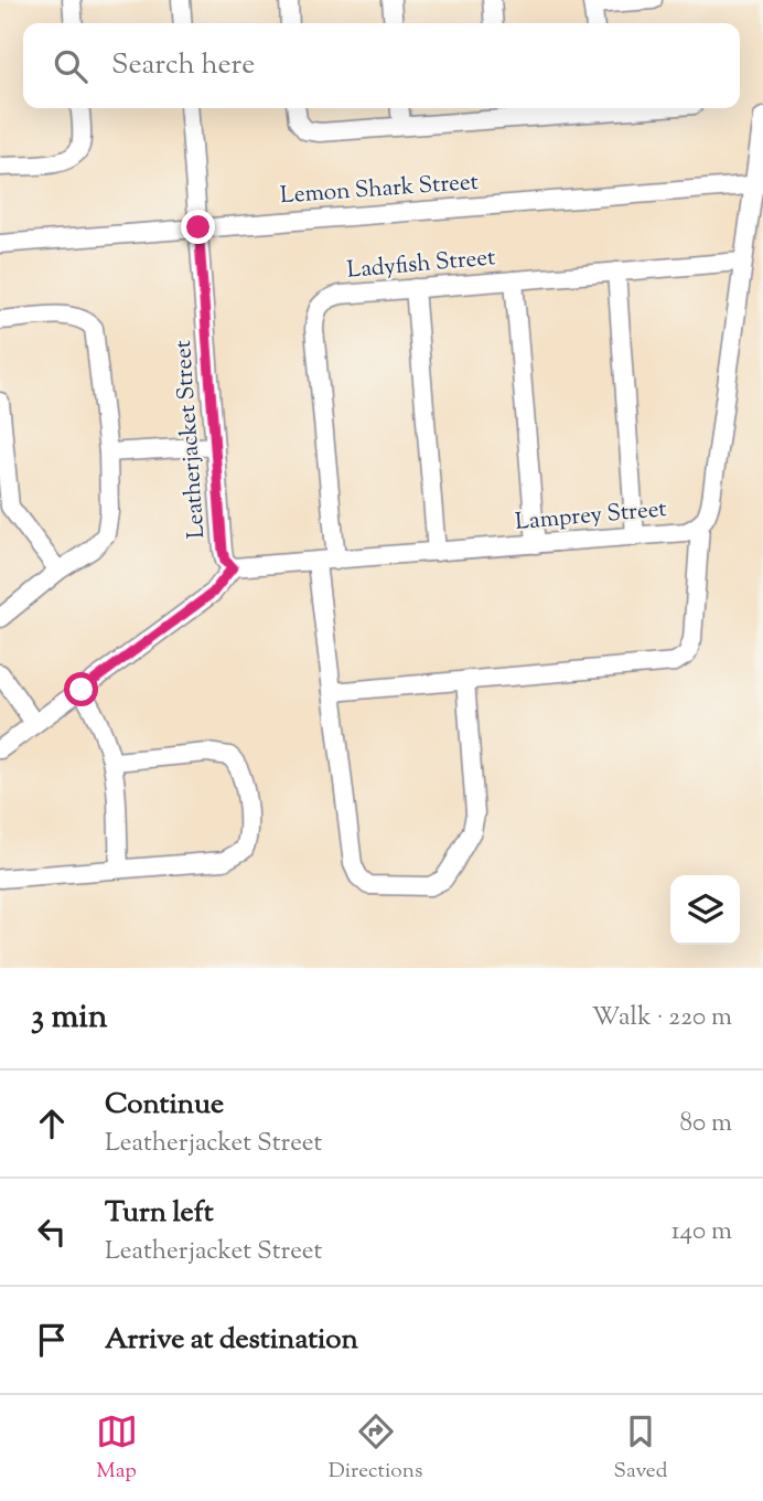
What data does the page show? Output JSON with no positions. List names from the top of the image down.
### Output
{
  "streets": {
    "street": [
      "Lemon Shark Street",
      "Ladyfish Street",
      "Leatherjacket Street",
      "Lamprey Street"
    ]
  },
  "crossings": [
    ["Lemon Shark Street", "Leatherjacket Street"],
    ["Lemon Shark Street", "Lamprey Street"],
    ["Ladyfish Street", "Lamprey Street"],
    ["Leatherjacket Street", "Lamprey Street"]
  ],
  "page": {
    "search": "Search here",
    "heading": ["3 min", "Walk · 220 m"],
    "list": [
      ["Continue", "Leatherjacket Street", "80 m"],
      ["Turn left", "Leatherjacket Street", "140 m"],
      "Arrive at destination"
    ],
    "nav": ["Map", "Directions", "Saved"]
  }
}
